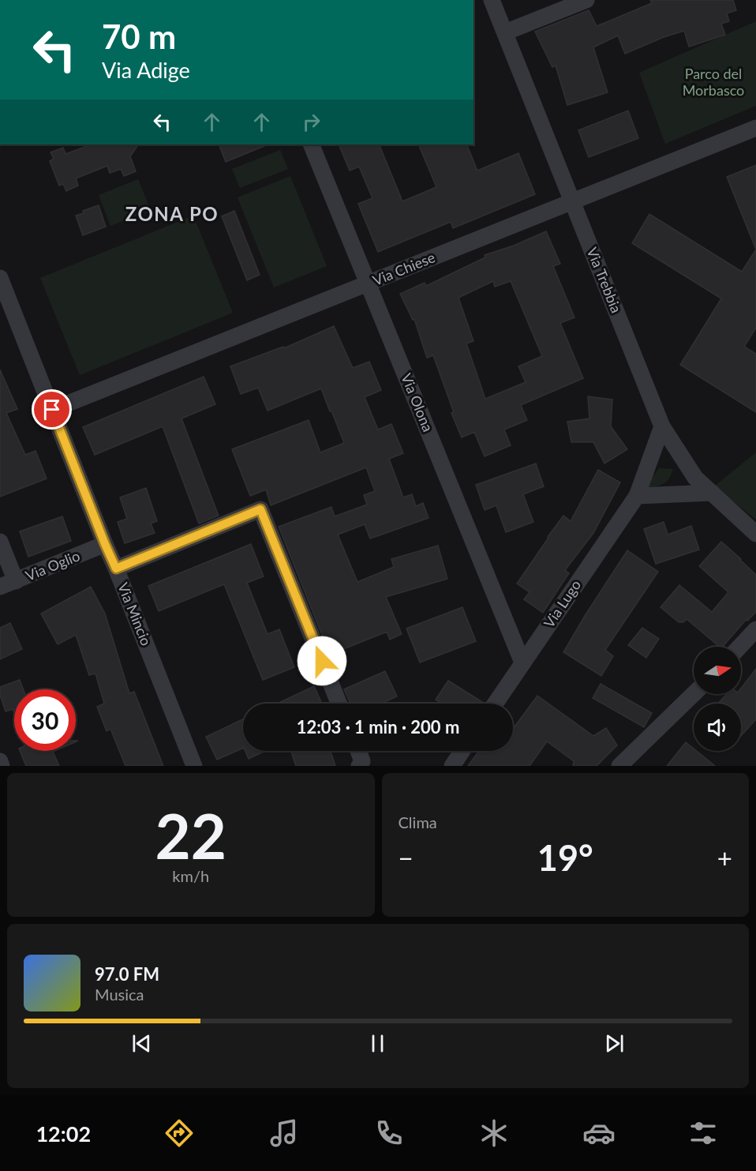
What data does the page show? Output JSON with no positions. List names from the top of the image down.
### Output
{
  "streets": {
    "street": [
      "Via Chiese",
      "Via Trebbia",
      "Via Olona",
      "Via Oglio",
      "Via Lugo",
      "Via Mincio"
    ]
  },
  "crossings": [
    ["Via Chiese", "Via Trebbia"],
    ["Via Chiese", "Via Olona"],
    ["Via Chiese", "Via Mincio"],
    ["Via Trebbia", "Via Lugo"],
    ["Via Olona", "Via Lugo"],
    ["Via Oglio", "Via Mincio"]
  ],
  "districts": ["ZONA PO"],
  "parks": ["Parco del Morbasco"],
  "north": "right",
  "page": {
    "turn": ["70 m", "Via Adige"],
    "limit": "30",
    "trip": "12:03 · 1 min · 200 m",
    "tile": [
      ["22", "km/h"],
      "Clima"
    ],
    "heat": ["−", "19°", "+"],
    "song": ["97.0 FM", "Musica"],
    "tabs": "12:02"
  }
}
